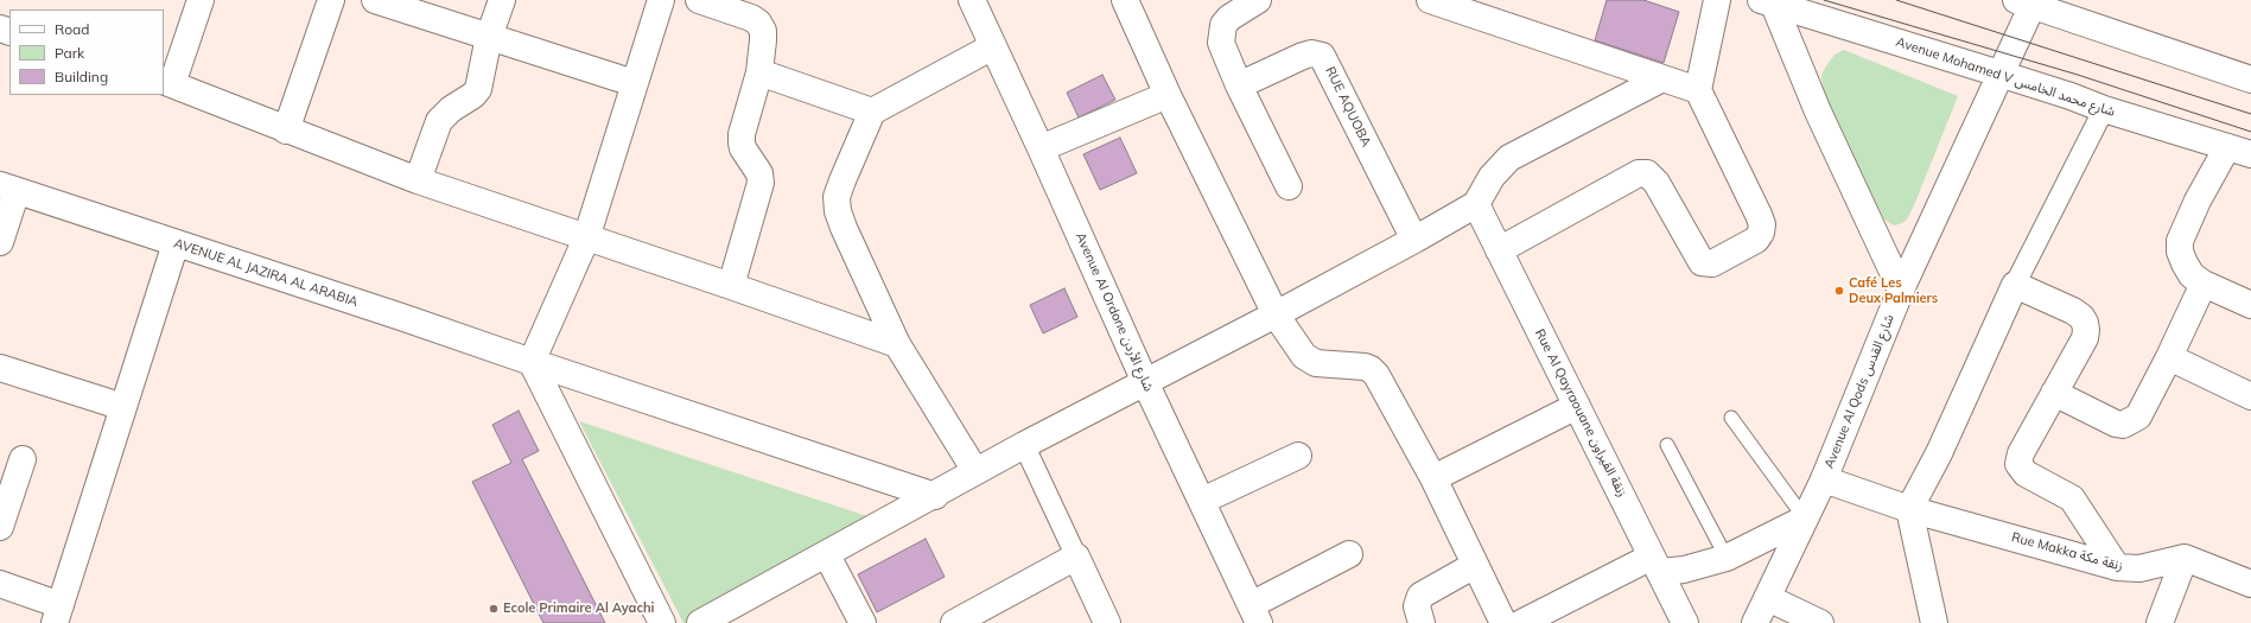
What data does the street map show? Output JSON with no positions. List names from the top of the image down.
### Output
{
  "streets": {
    "street": [
      "Avenue Mohamed V شارع محمد الخامس",
      "RUE AQUOBA",
      "AVENUE AL JAZIRA AL ARABIA",
      "Avenue Al Ordone شارع الأردن",
      "Avenue Al Qods شارع القدس",
      "Rue Al Qayraouane زنقة القيراون",
      "Rue Makka زنقة مكة"
    ]
  },
  "crossings": [
    ["Avenue Mohamed V شارع محمد الخامس", "Avenue Al Qods شارع القدس"],
    ["Avenue Al Qods شارع القدس", "Rue Makka زنقة مكة"]
  ],
  "places": ["Café Les Deux Palmiers", "Ecole Primaire Al Ayachi"],
  "legend": ["Road", "Park", "Building"]
}
